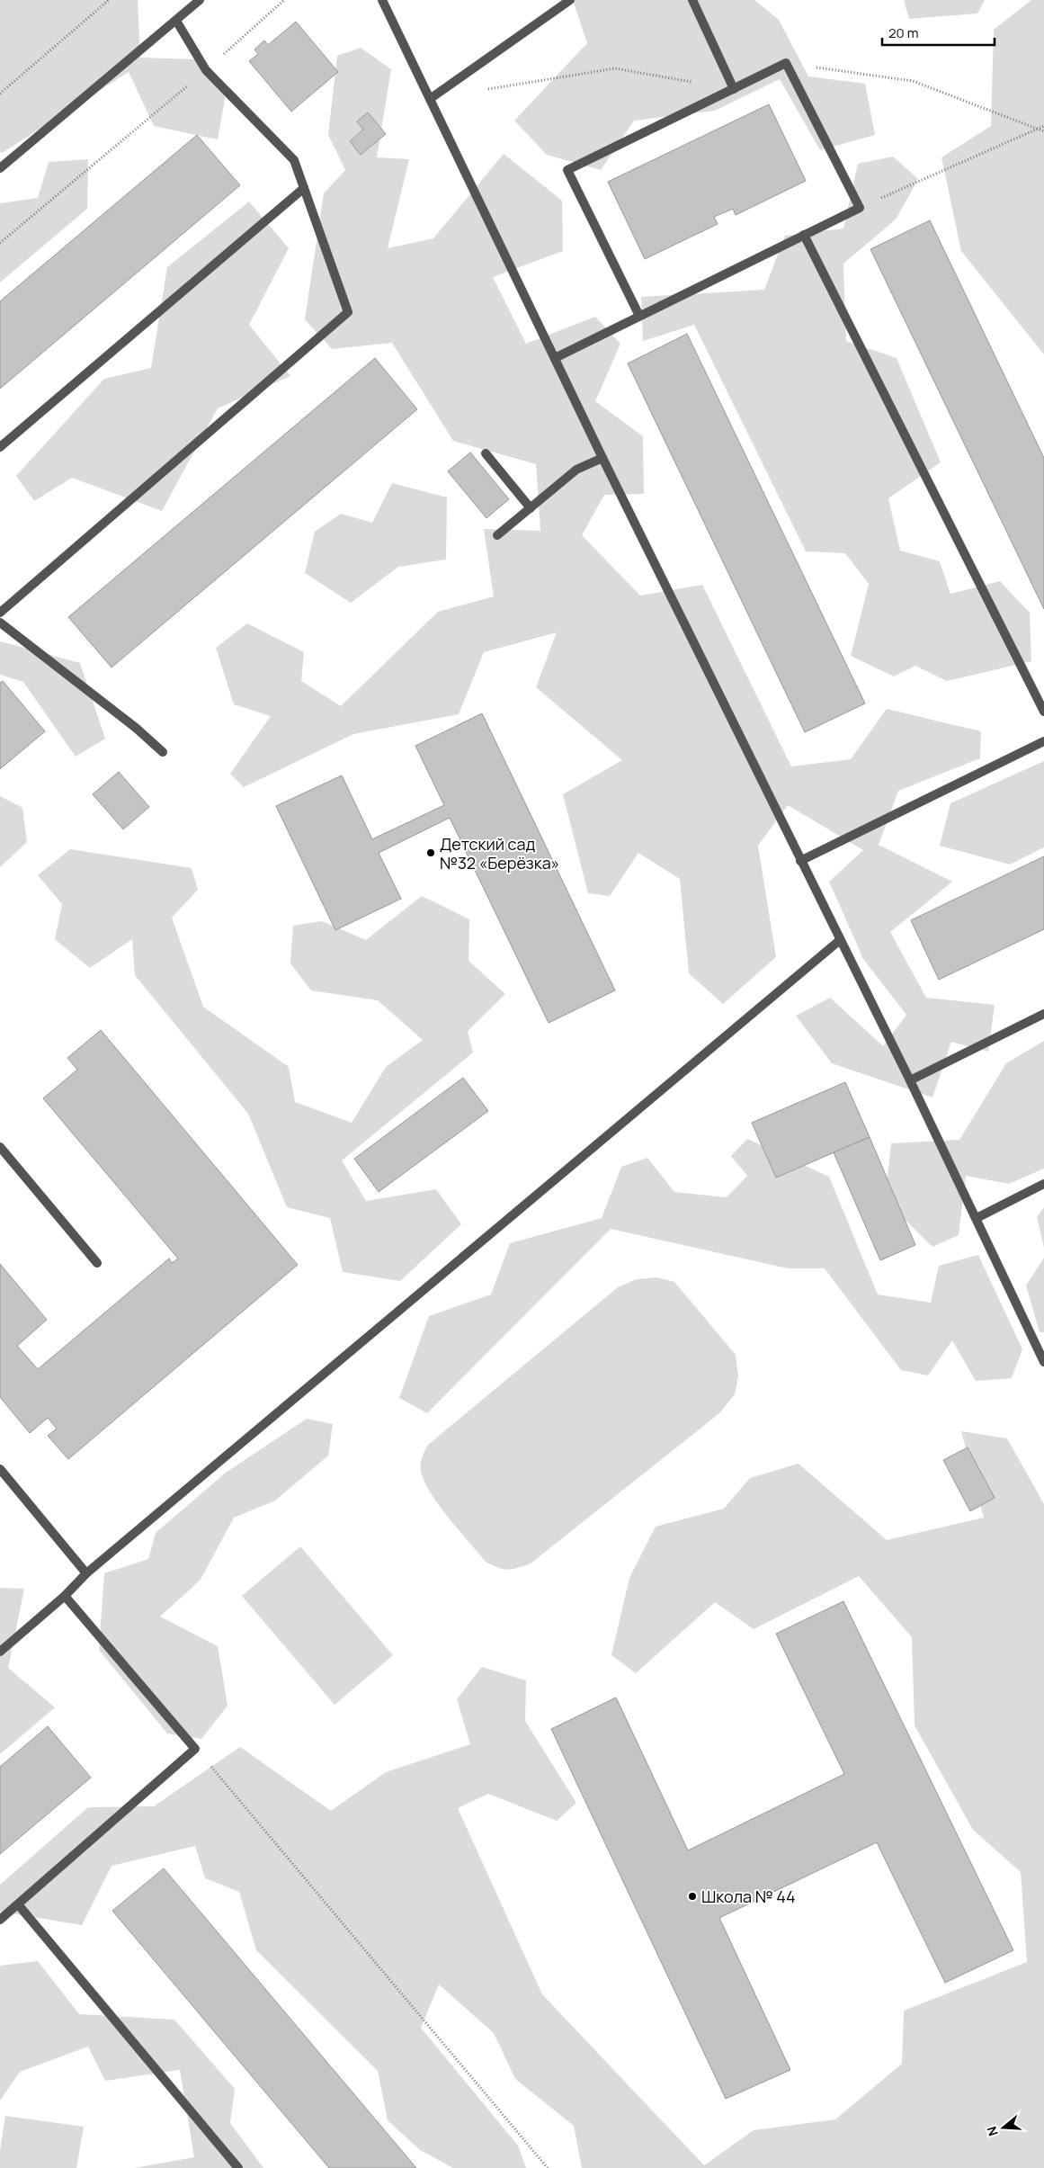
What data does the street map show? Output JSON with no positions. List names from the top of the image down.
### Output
{
  "places": ["Детский сад №32 «Берёзка»", "Школа № 44"],
  "scale_bar": "20 m",
  "north": "left"
}
